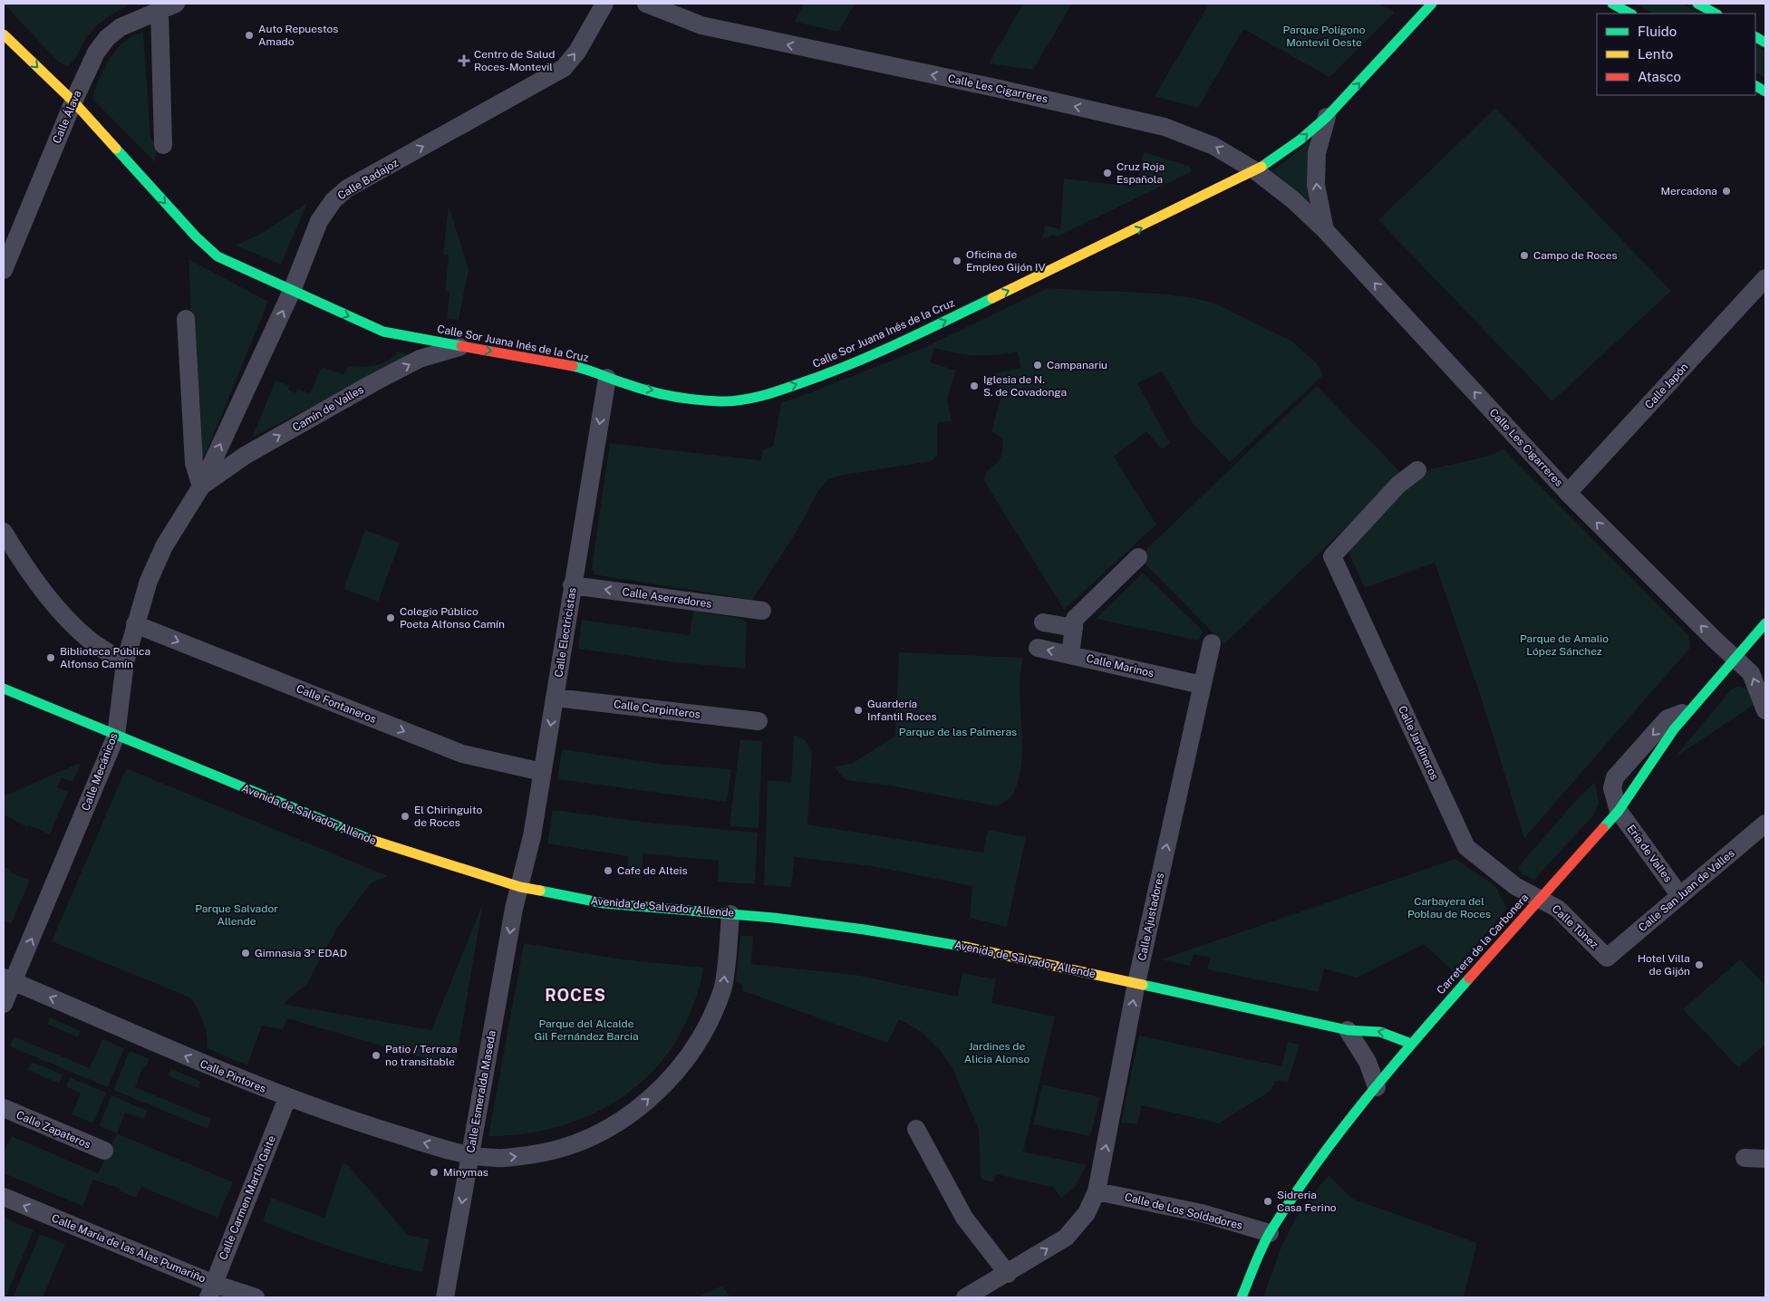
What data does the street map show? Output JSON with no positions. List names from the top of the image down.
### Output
{
  "streets": {
    "street": [
      "Calle Les Cigarreres",
      "Calle Álava",
      "Calle Badajoz",
      "Calle Sor Juana Inés de la Cruz",
      "Calle Japón",
      "Camín de Valles",
      "Calle Aserradores",
      "Calle Electricistas",
      "Calle Marinos",
      "Calle Fontaneros",
      "Calle Carpinteros",
      "Calle Jardineros",
      "Calle Mecánicos",
      "Avenida de Salvador Allende",
      "Eria de Valles",
      "Calle San Juan de Valles",
      "Calle Ajustadores",
      "Calle Túnez",
      "Carretera de la Carbonera",
      "Calle Pintores",
      "Calle Esmeralda Maseda",
      "Calle Zapateros",
      "Calle Carmen Martín Gaite",
      "Calle de Los Soldadores",
      "Calle María de las Alas Pumariño"
    ]
  },
  "crossings": [
    ["Calle Les Cigarreres", "Calle Sor Juana Inés de la Cruz"],
    ["Calle Les Cigarreres", "Calle Japón"],
    ["Calle Álava", "Calle Sor Juana Inés de la Cruz"],
    ["Calle Badajoz", "Calle Sor Juana Inés de la Cruz"],
    ["Calle Badajoz", "Camín de Valles"],
    ["Calle Badajoz", "Calle Mecánicos"],
    ["Calle Sor Juana Inés de la Cruz", "Camín de Valles"],
    ["Calle Sor Juana Inés de la Cruz", "Calle Electricistas"],
    ["Camín de Valles", "Calle Mecánicos"],
    ["Calle Aserradores", "Calle Electricistas"],
    ["Calle Electricistas", "Calle Fontaneros"],
    ["Calle Electricistas", "Calle Carpinteros"],
    ["Calle Electricistas", "Avenida de Salvador Allende"],
    ["Calle Electricistas", "Calle Esmeralda Maseda"],
    ["Calle Marinos", "Calle Ajustadores"],
    ["Calle Fontaneros", "Calle Mecánicos"],
    ["Calle Jardineros", "Calle Túnez"],
    ["Calle Jardineros", "Carretera de la Carbonera"],
    ["Calle Mecánicos", "Avenida de Salvador Allende"],
    ["Calle Mecánicos", "Calle Pintores"],
    ["Avenida de Salvador Allende", "Calle Ajustadores"],
    ["Avenida de Salvador Allende", "Carretera de la Carbonera"],
    ["Avenida de Salvador Allende", "Calle Pintores"],
    ["Avenida de Salvador Allende", "Calle Esmeralda Maseda"],
    ["Eria de Valles", "Calle San Juan de Valles"],
    ["Eria de Valles", "Carretera de la Carbonera"],
    ["Calle San Juan de Valles", "Calle Túnez"],
    ["Calle Ajustadores", "Calle de Los Soldadores"],
    ["Calle Túnez", "Carretera de la Carbonera"],
    ["Carretera de la Carbonera", "Calle de Los Soldadores"],
    ["Calle Pintores", "Calle Esmeralda Maseda"],
    ["Calle Pintores", "Calle Carmen Martín Gaite"],
    ["Calle Carmen Martín Gaite", "Calle María de las Alas Pumariño"]
  ],
  "one_way": [
    "Calle Les Cigarreres",
    "Calle Badajoz",
    "Calle Sor Juana Inés de la Cruz",
    "Camín de Valles",
    "Calle Aserradores",
    "Calle Electricistas",
    "Calle Fontaneros",
    "Calle Mecánicos",
    "Calle Ajustadores",
    "Calle Esmeralda Maseda",
    "Calle María de las Alas Pumariño"
  ],
  "districts": ["ROCES"],
  "parks": [
    "Parque Polígono Montevil Oeste",
    "Parque de Amalio López Sánchez",
    "Parque de las Palmeras",
    "Carbayera del Poblau de Roces",
    "Parque Salvador Allende",
    "Parque del Alcalde Gil Fernández Barcia",
    "Jardines de Alicia Alonso"
  ],
  "places": {
    "other": [
      "Auto Repuestos Amado",
      "Cruz Roja Española",
      "Mercadona",
      "Campo de Roces",
      "Oficina de Empleo Gijón IV",
      "Campanariu",
      "Iglesia de N. S. de Covadonga",
      "Colegio Público Poeta Alfonso Camín",
      "Biblioteca Pública Alfonso Camín",
      "Guardería Infantil Roces",
      "El Chiringuito de Roces",
      "Cafe de Alteis",
      "Gimnasia 3ª EDAD",
      "Hotel Villa de Gijón",
      "Patio / Terraza no transitable",
      "Minymas",
      "Sidreria Casa Ferino"
    ],
    "health": ["Centro de Salud Roces-Montevil"]
  },
  "legend": ["Fluido", "Lento", "Atasco"]
}
